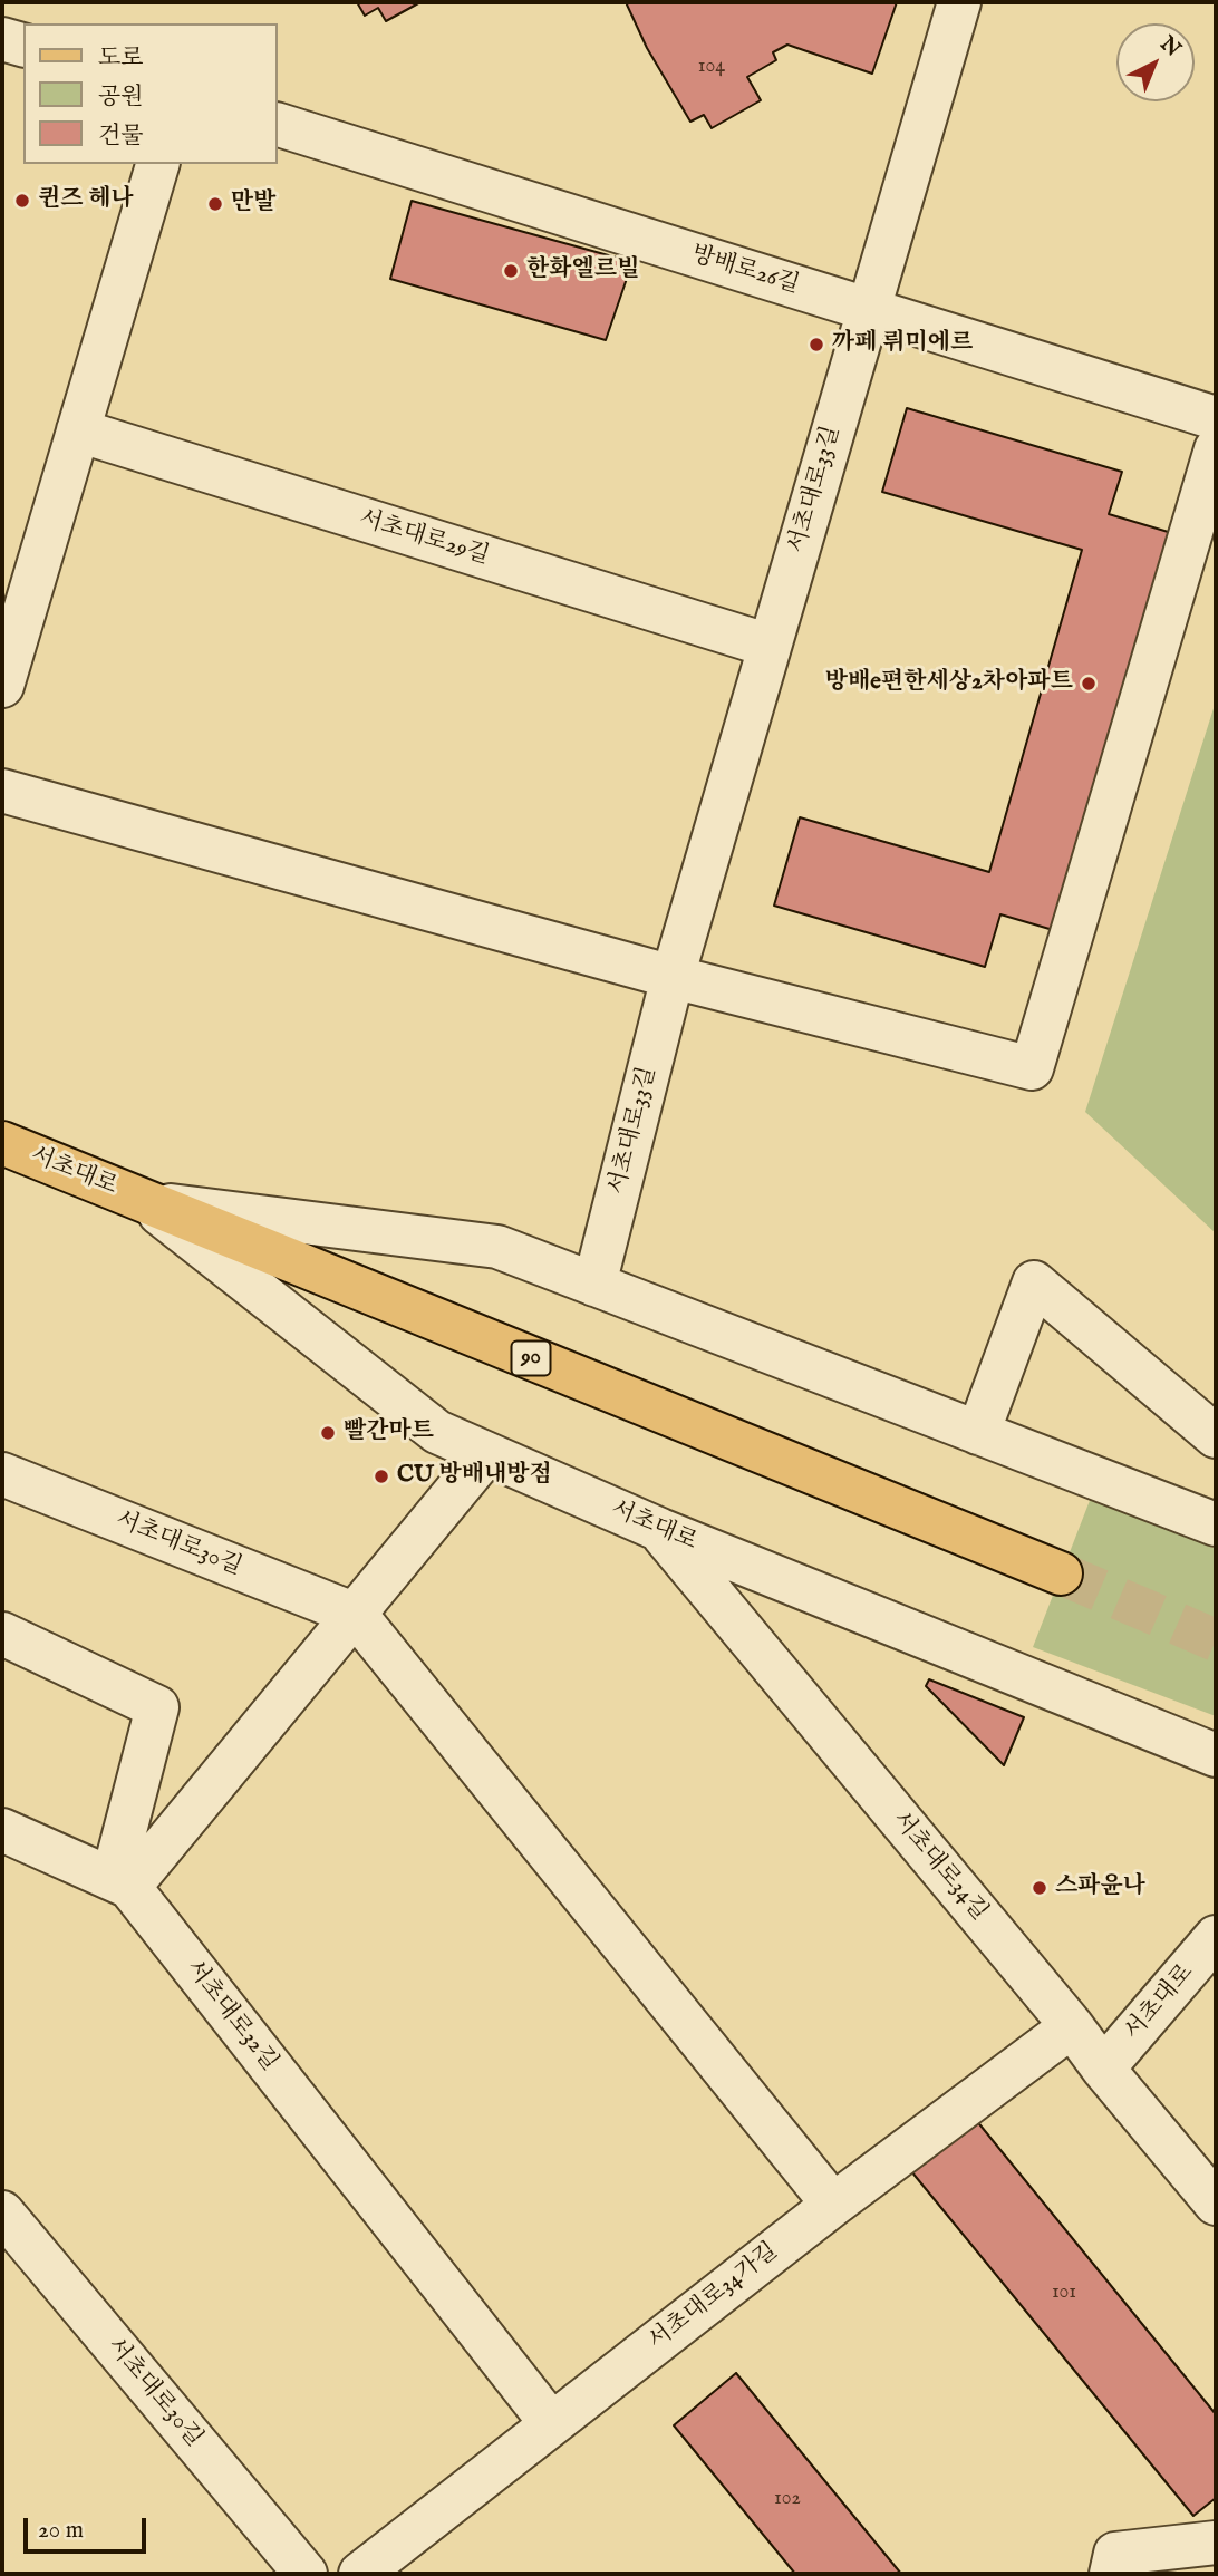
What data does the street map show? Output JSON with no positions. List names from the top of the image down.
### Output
{
  "streets": {
    "main road": ["서초대로", "90"],
    "street": [
      "방배로26길",
      "서초대로33길",
      "서초대로29길",
      "서초대로30길",
      "서초대로34길",
      "서초대로32길",
      "서초대로34가길"
    ]
  },
  "crossings": [
    ["방배로26길", "서초대로33길"],
    ["서초대로33길", "서초대로29길"],
    ["서초대로33길", "서초대로"],
    ["서초대로", "서초대로34길"],
    ["서초대로34길", "서초대로34가길"],
    ["서초대로32길", "서초대로34가길"]
  ],
  "places": [
    "퀸즈 헤나",
    "만발",
    "한화엘르빌",
    "까페 뤼미에르",
    "방배e편한세상2차아파트",
    "빨간마트",
    "CU 방배내방점",
    "스파윤나"
  ],
  "house_numbers": ["104", "101", "102"],
  "legend": ["도로", "공원", "건물"],
  "scale_bar": "20 m",
  "north": "top right"
}
